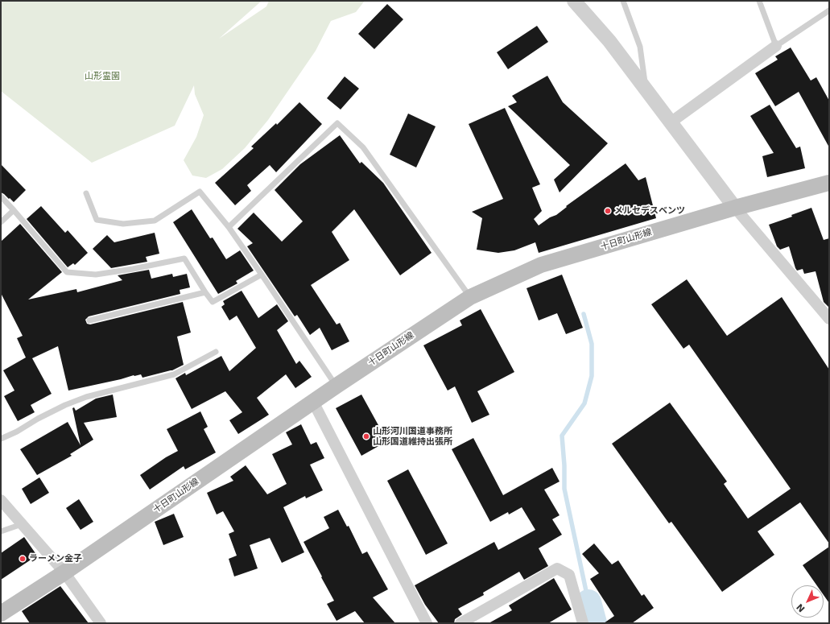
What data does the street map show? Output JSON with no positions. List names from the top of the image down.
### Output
{
  "streets": {
    "main road": ["十日町山形線"]
  },
  "parks": ["山形霊園"],
  "places": ["メルセデスベンツ", "山形河川国道事務所 山形国道維持出張所", "ラーメン金子"],
  "north": "bottom left"
}
